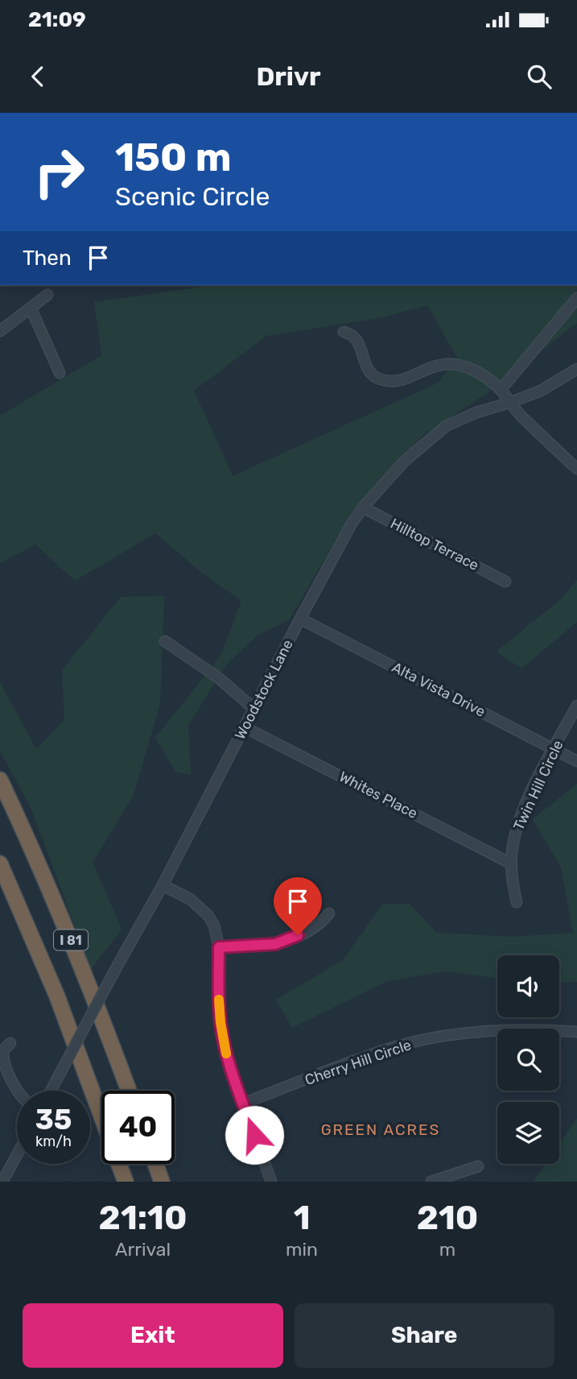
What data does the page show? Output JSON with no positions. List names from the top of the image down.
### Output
{
  "streets": {
    "highway": ["I 81"],
    "street": [
      "Hilltop Terrace",
      "Woodstock Lane",
      "Alta Vista Drive",
      "Twin Hill Circle",
      "Whites Place",
      "Cherry Hill Circle"
    ]
  },
  "crossings": [
    ["Hilltop Terrace", "Woodstock Lane"],
    ["Woodstock Lane", "Alta Vista Drive"],
    ["Woodstock Lane", "Whites Place"],
    ["Alta Vista Drive", "Twin Hill Circle"],
    ["Twin Hill Circle", "Whites Place"]
  ],
  "districts": ["GREEN ACRES"],
  "page": {
    "status": "21:09",
    "header": "Drivr",
    "turn": ["150 m", "Scenic Circle"],
    "then": "Then",
    "speed": "35 km/h",
    "limit": "40",
    "eta": [
      "21:10",
      "Arrival",
      "1",
      "min",
      "210",
      "m"
    ],
    "buttons": ["Exit", "Share"]
  }
}
